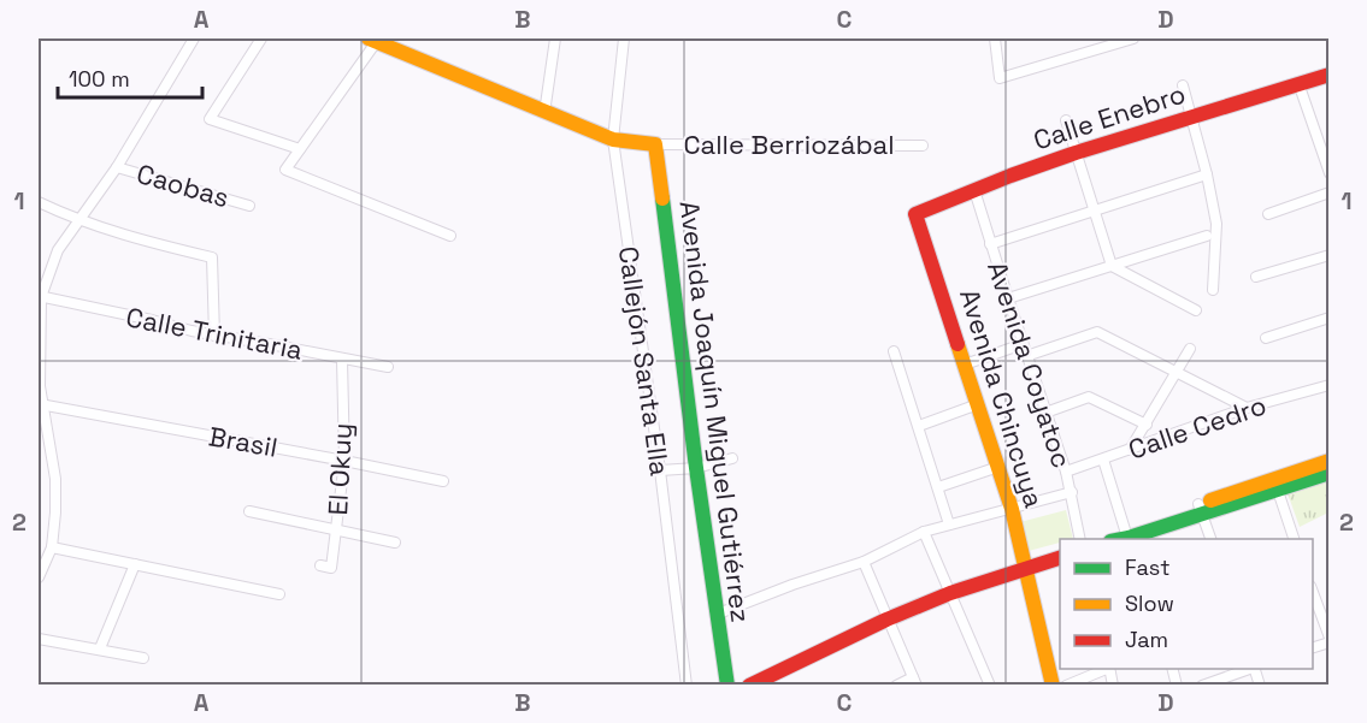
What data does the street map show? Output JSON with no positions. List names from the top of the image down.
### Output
{
  "streets": {
    "street": [
      "Calle Enebro",
      "Calle Berriozábal",
      "Caobas",
      "Calle Trinitaria",
      "Callejón Santa Ella",
      "Avenida Coyatoc",
      "Avenida Chincuya",
      "Avenida Joaquín Miguel Gutiérrez",
      "Calle Cedro",
      "Brasil",
      "El Okuy"
    ]
  },
  "crossings": [
    ["Calle Enebro", "Avenida Coyatoc"],
    ["Calle Enebro", "Avenida Chincuya"],
    ["Calle Berriozábal", "Avenida Joaquín Miguel Gutiérrez"],
    ["Calle Trinitaria", "El Okuy"],
    ["Avenida Coyatoc", "Calle Cedro"],
    ["Brasil", "El Okuy"]
  ],
  "legend": ["Fast", "Slow", "Jam"],
  "scale_bar": "100 m",
  "grid": {
    "columns": [
      "A",
      "B",
      "C",
      "D"
    ],
    "rows": ["1", "2"]
  }
}
